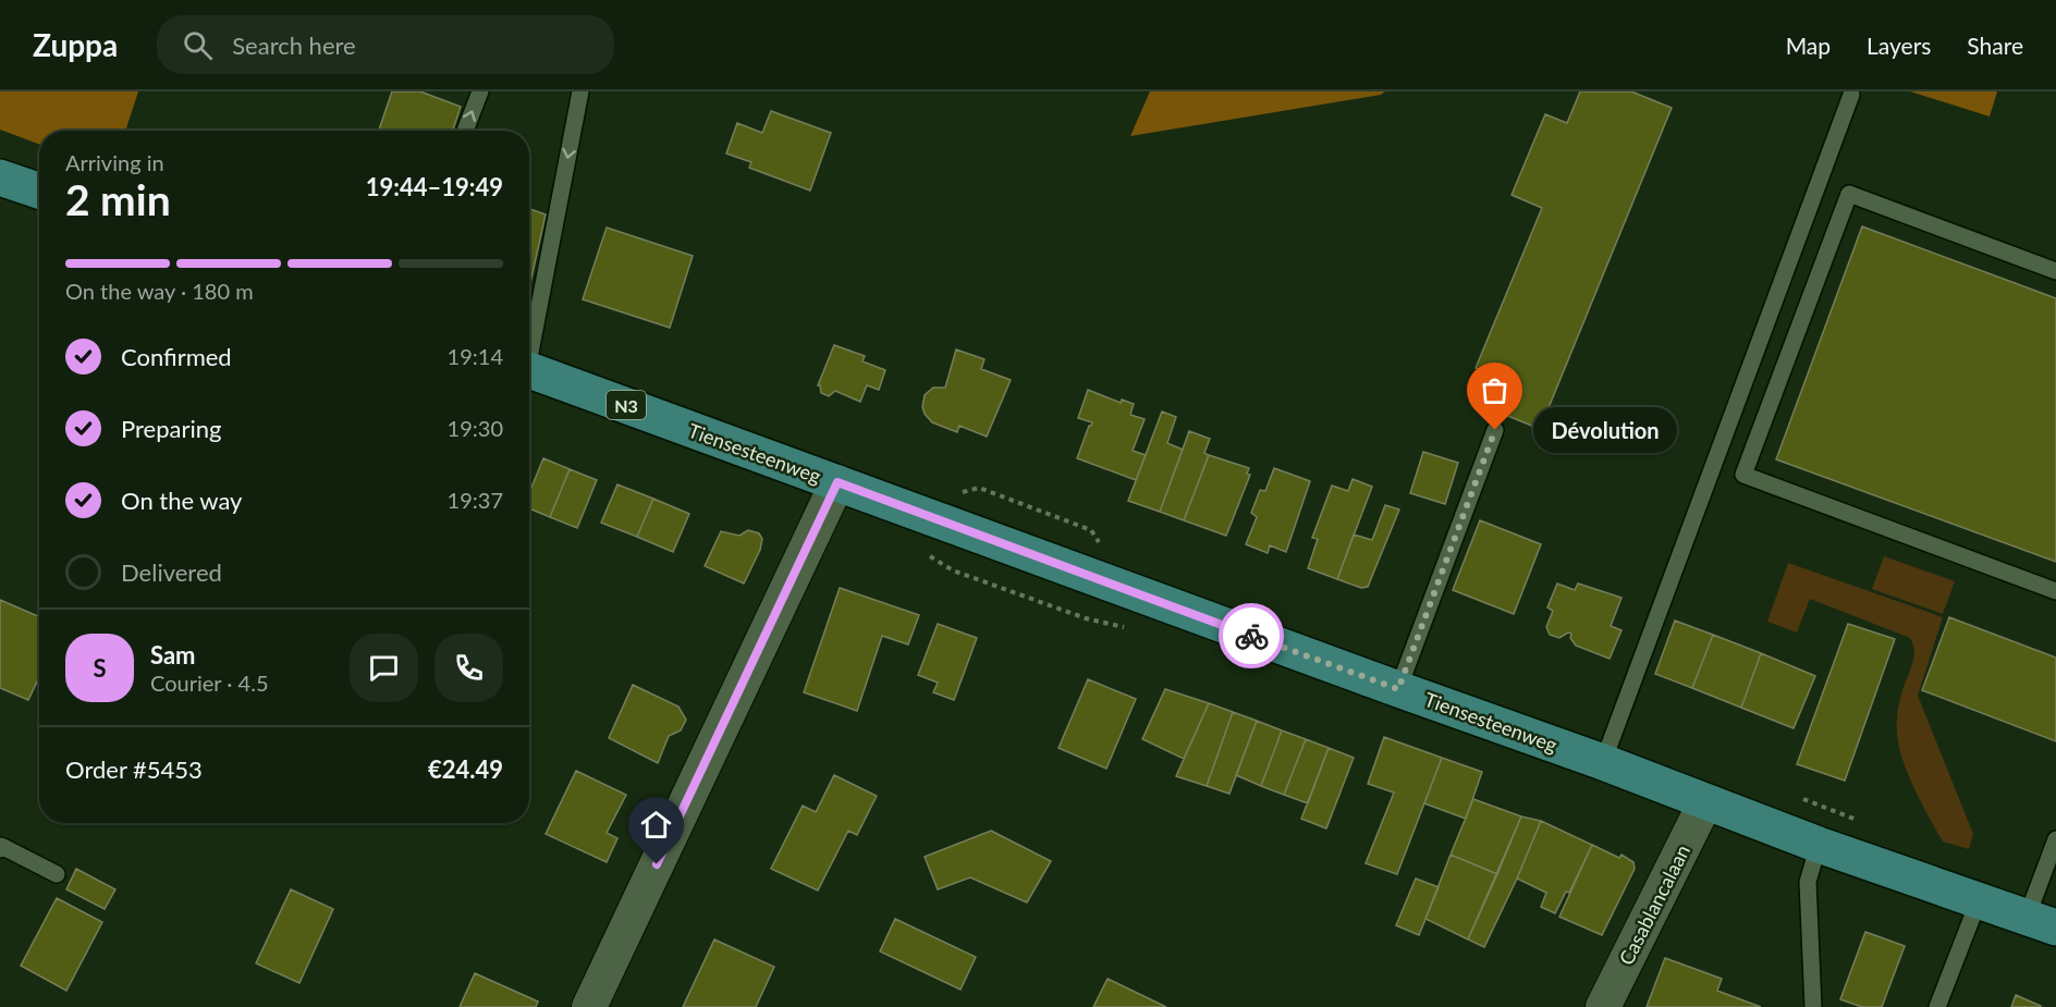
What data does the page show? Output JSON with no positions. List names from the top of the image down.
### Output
{
  "streets": {
    "main road": ["N3", "Tiensesteenweg"],
    "street": ["Casablancalaan"]
  },
  "crossings": [
    ["Tiensesteenweg", "Casablancalaan"]
  ],
  "places": ["Dévolution"],
  "page": {
    "header": "Zuppa",
    "search": "Search here",
    "nav": ["Map", "Layers", "Share"],
    "heading": ["2 min", "Arriving in", "19:44–19:49"],
    "panel": [
      "Sam",
      "Courier · 4.5",
      "Order #5453",
      "€24.49"
    ],
    "bar": "On the way · 180 m",
    "list": [
      ["Confirmed", "19:14"],
      ["Preparing", "19:30"],
      ["On the way", "19:37"],
      "Delivered"
    ],
    "bubble": "Dévolution",
    "round": "S"
  }
}
